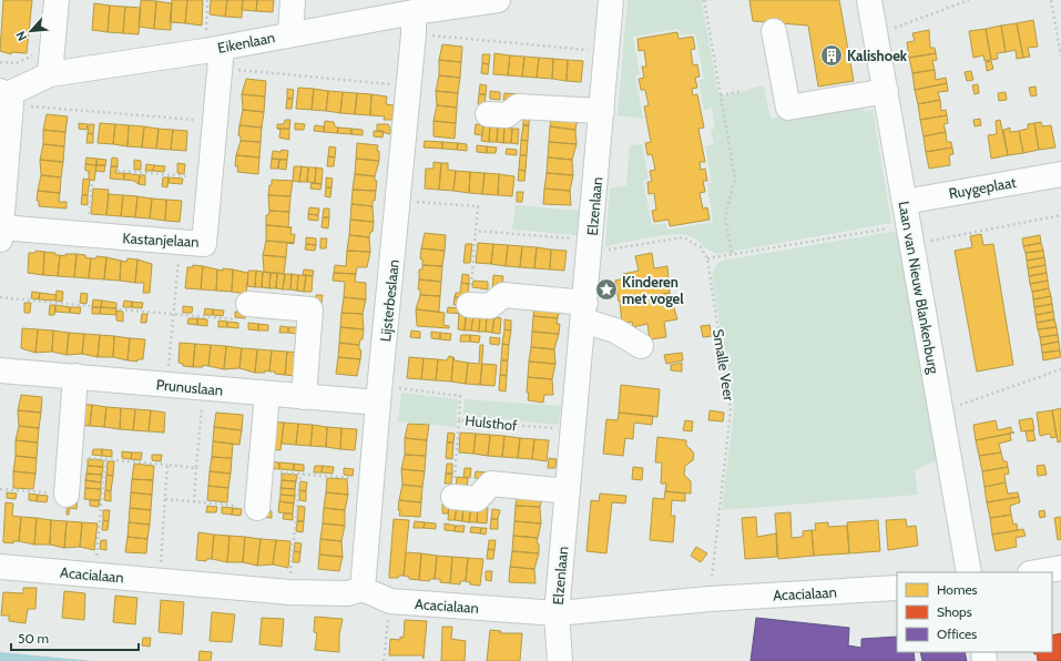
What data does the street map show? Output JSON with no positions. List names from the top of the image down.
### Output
{
  "streets": {
    "street": [
      "Eikenlaan",
      "Ruygeplaat",
      "Elzenlaan",
      "Kastanjelaan",
      "Laan van Nieuw Blankenburg",
      "Lijsterbeslaan",
      "Prunuslaan",
      "Acacialaan"
    ],
    "path": ["Smalle Veer", "Hulsthof"]
  },
  "crossings": [
    ["Eikenlaan", "Kastanjelaan"],
    ["Eikenlaan", "Lijsterbeslaan"],
    ["Ruygeplaat", "Laan van Nieuw Blankenburg"],
    ["Elzenlaan", "Hulsthof"],
    ["Elzenlaan", "Acacialaan"],
    ["Lijsterbeslaan", "Prunuslaan"],
    ["Lijsterbeslaan", "Hulsthof"],
    ["Lijsterbeslaan", "Acacialaan"],
    ["Smalle Veer", "Acacialaan"],
    ["Prunuslaan", "Hulsthof"]
  ],
  "places": {
    "building": ["Kalishoek"],
    "place": ["Kinderen met vogel"]
  },
  "legend": ["Homes", "Shops", "Offices"],
  "scale_bar": "50 m",
  "north": "bottom left"
}
